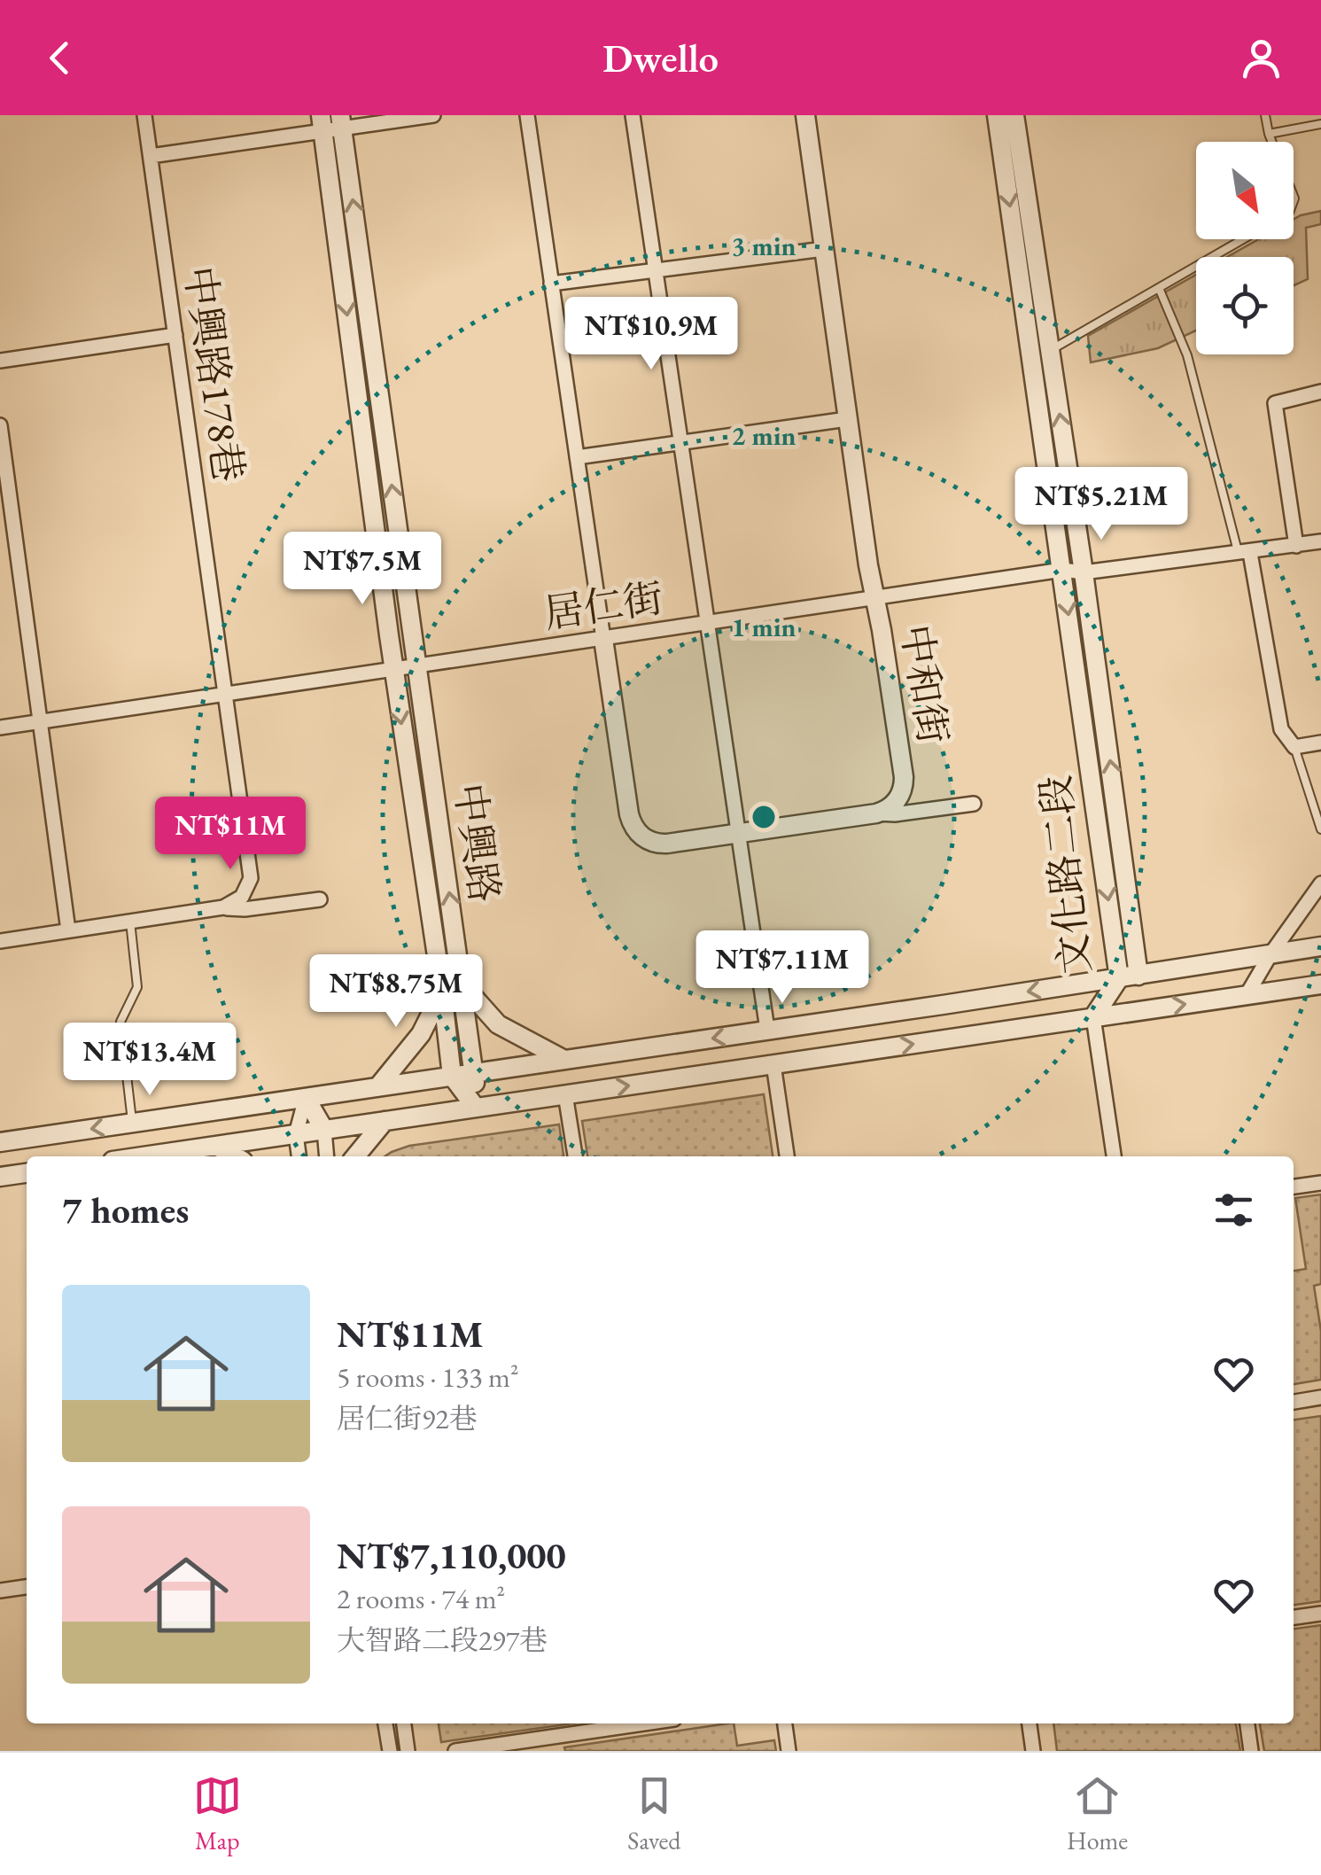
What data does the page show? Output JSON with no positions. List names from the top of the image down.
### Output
{
  "streets": {
    "street": [
      "中興路178巷",
      "居仁街",
      "中和街",
      "中興路",
      "文化路二段"
    ]
  },
  "crossings": [
    ["中興路178巷", "居仁街"],
    ["居仁街", "中和街"],
    ["居仁街", "中興路"],
    ["居仁街", "文化路二段"]
  ],
  "north": "bottom right",
  "page": {
    "header": "Dwello",
    "price": [
      "NT$10.9M",
      "NT$5.21M",
      "NT$7.5M",
      "NT$11M",
      "NT$7.11M",
      "NT$8.75M",
      "NT$13.4M"
    ],
    "heading": "7 homes",
    "list": [
      {
        "name": "NT$11M",
        "note": "5 rooms · 133 m² · 居仁街92巷"
      },
      {
        "name": "NT$7,110,000",
        "note": "2 rooms · 74 m² · 大智路二段297巷"
      }
    ],
    "tabs": ["Map", "Saved", "Home"]
  },
  "rings": ["3 min", "2 min", "1 min"]
}
